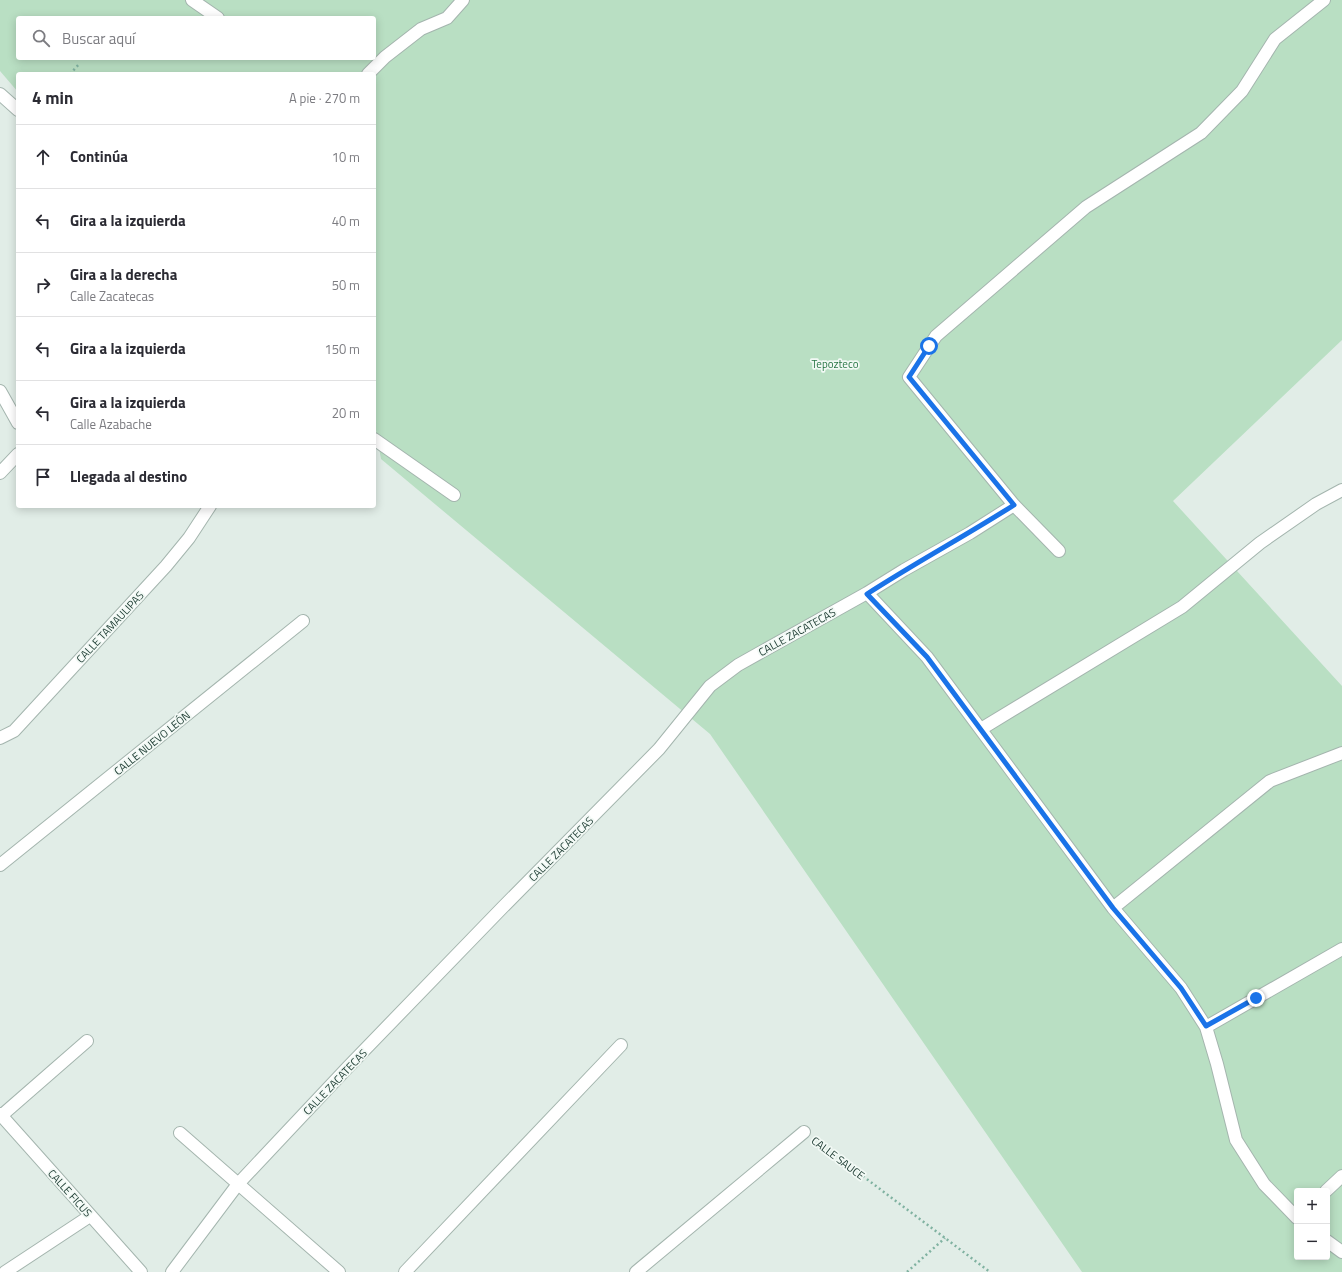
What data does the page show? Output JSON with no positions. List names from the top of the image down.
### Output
{
  "streets": {
    "street": [
      "CALLE TAMAULIPAS",
      "CALLE ZACATECAS",
      "CALLE NUEVO LEÓN",
      "CALLE SAUCE",
      "CALLE FICUS"
    ]
  },
  "parks": ["Tepozteco"],
  "page": {
    "search": "Buscar aquí",
    "heading": ["4 min", "A pie · 270 m"],
    "list": [
      ["Continúa", "10 m"],
      ["Gira a la izquierda", "40 m"],
      ["Gira a la derecha", "Calle Zacatecas", "50 m"],
      ["Gira a la izquierda", "150 m"],
      ["Gira a la izquierda", "Calle Azabache", "20 m"],
      "Llegada al destino"
    ],
    "map_buttons": ["+", "−"]
  }
}
